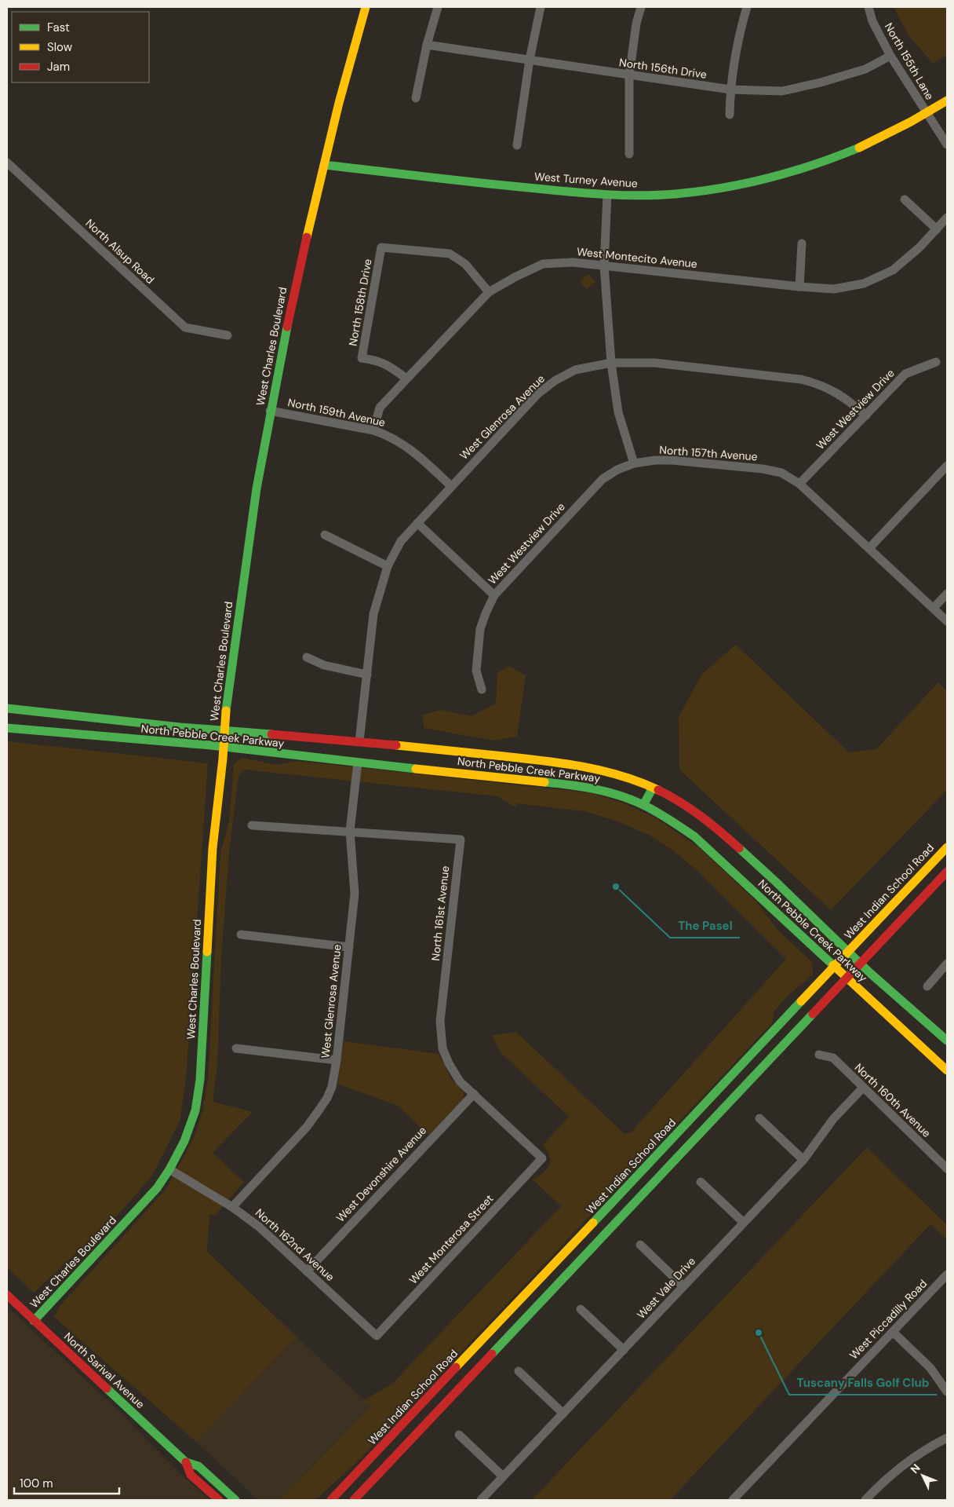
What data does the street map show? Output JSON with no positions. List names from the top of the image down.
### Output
{
  "streets": {
    "main road": [
      "West Turney Avenue",
      "West Charles Boulevard",
      "North Pebble Creek Parkway",
      "West Indian School Road",
      "North Sarival Avenue"
    ],
    "street": [
      "North 155th Lane",
      "North 156th Drive",
      "North Alsup Road",
      "West Montecito Avenue",
      "North 158th Drive",
      "West Westview Drive",
      "North 159th Avenue",
      "West Glenrosa Avenue",
      "North 157th Avenue",
      "North 161st Avenue",
      "North 160th Avenue",
      "West Devonshire Avenue",
      "West Monterosa Street",
      "North 162nd Avenue",
      "West Vale Drive",
      "West Piccadilly Road"
    ]
  },
  "crossings": [
    ["North 155th Lane", "North 156th Drive"],
    ["North 155th Lane", "West Turney Avenue"],
    ["West Turney Avenue", "West Charles Boulevard"],
    ["West Montecito Avenue", "North 158th Drive"],
    ["West Montecito Avenue", "North 159th Avenue"],
    ["West Charles Boulevard", "North 159th Avenue"],
    ["West Charles Boulevard", "North Pebble Creek Parkway"],
    ["West Charles Boulevard", "North 162nd Avenue"],
    ["West Charles Boulevard", "North Sarival Avenue"],
    ["West Westview Drive", "West Glenrosa Avenue"],
    ["West Westview Drive", "North 157th Avenue"],
    ["North 159th Avenue", "West Glenrosa Avenue"],
    ["West Glenrosa Avenue", "North Pebble Creek Parkway"],
    ["West Glenrosa Avenue", "North 161st Avenue"],
    ["West Glenrosa Avenue", "North 162nd Avenue"],
    ["North Pebble Creek Parkway", "West Indian School Road"],
    ["North 161st Avenue", "West Devonshire Avenue"],
    ["North 161st Avenue", "West Monterosa Street"],
    ["North 160th Avenue", "West Vale Drive"],
    ["West Devonshire Avenue", "North 162nd Avenue"],
    ["West Monterosa Street", "North 162nd Avenue"]
  ],
  "places": ["The Pasel", "Tuscany Falls Golf Club"],
  "legend": ["Fast", "Slow", "Jam"],
  "scale_bar": "100 m",
  "north": "top left"
}
